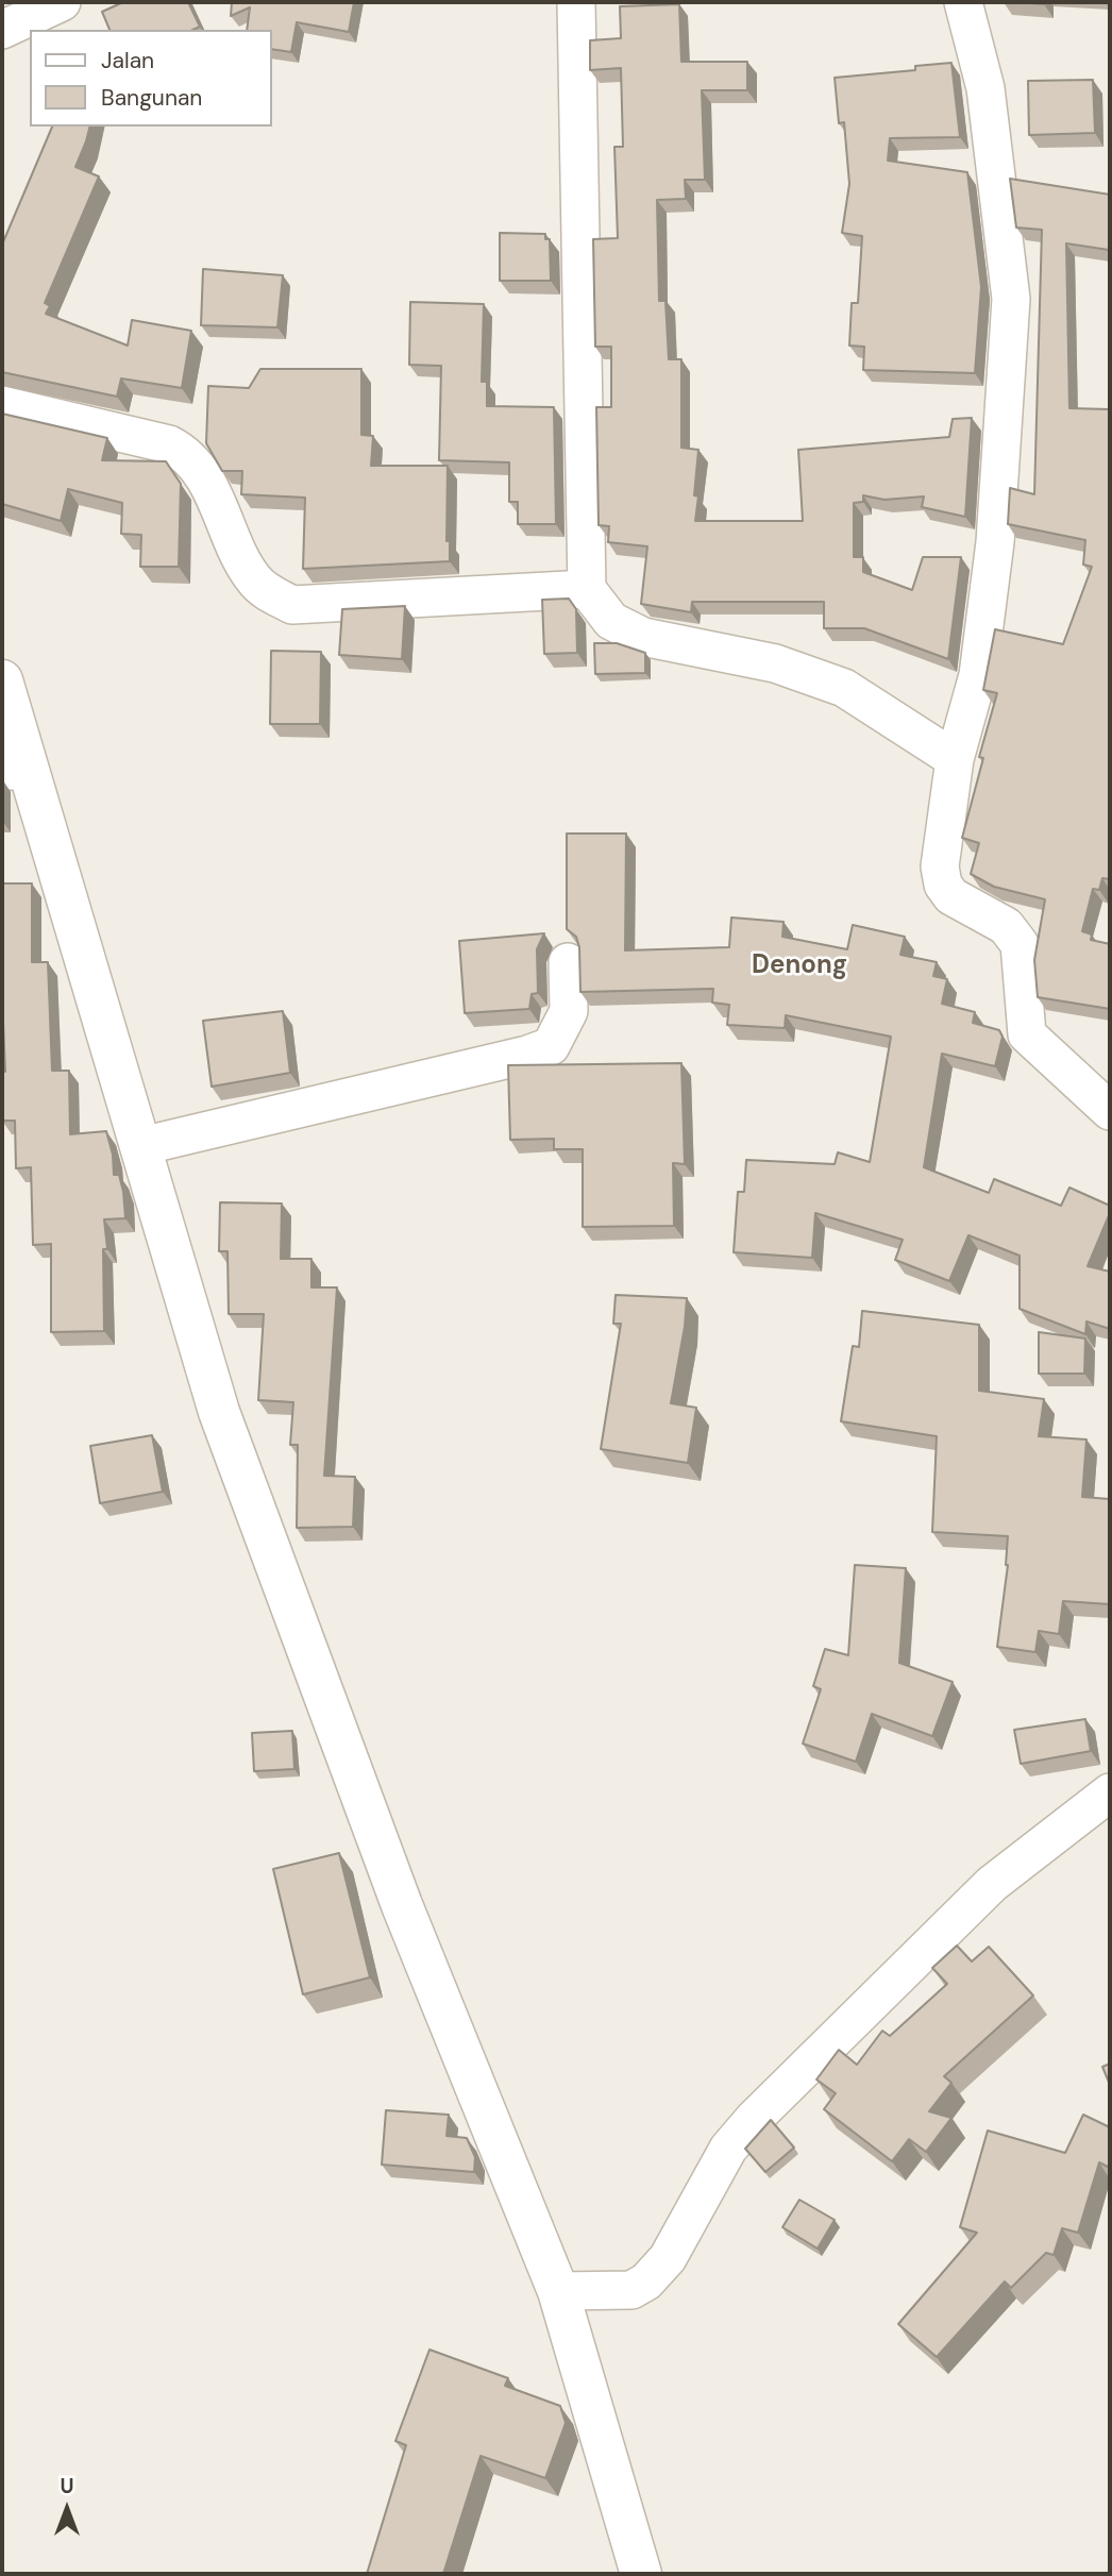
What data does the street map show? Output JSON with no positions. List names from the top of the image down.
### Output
{
  "districts": ["Denong"],
  "legend": ["Jalan", "Bangunan"],
  "north": "top"
}
